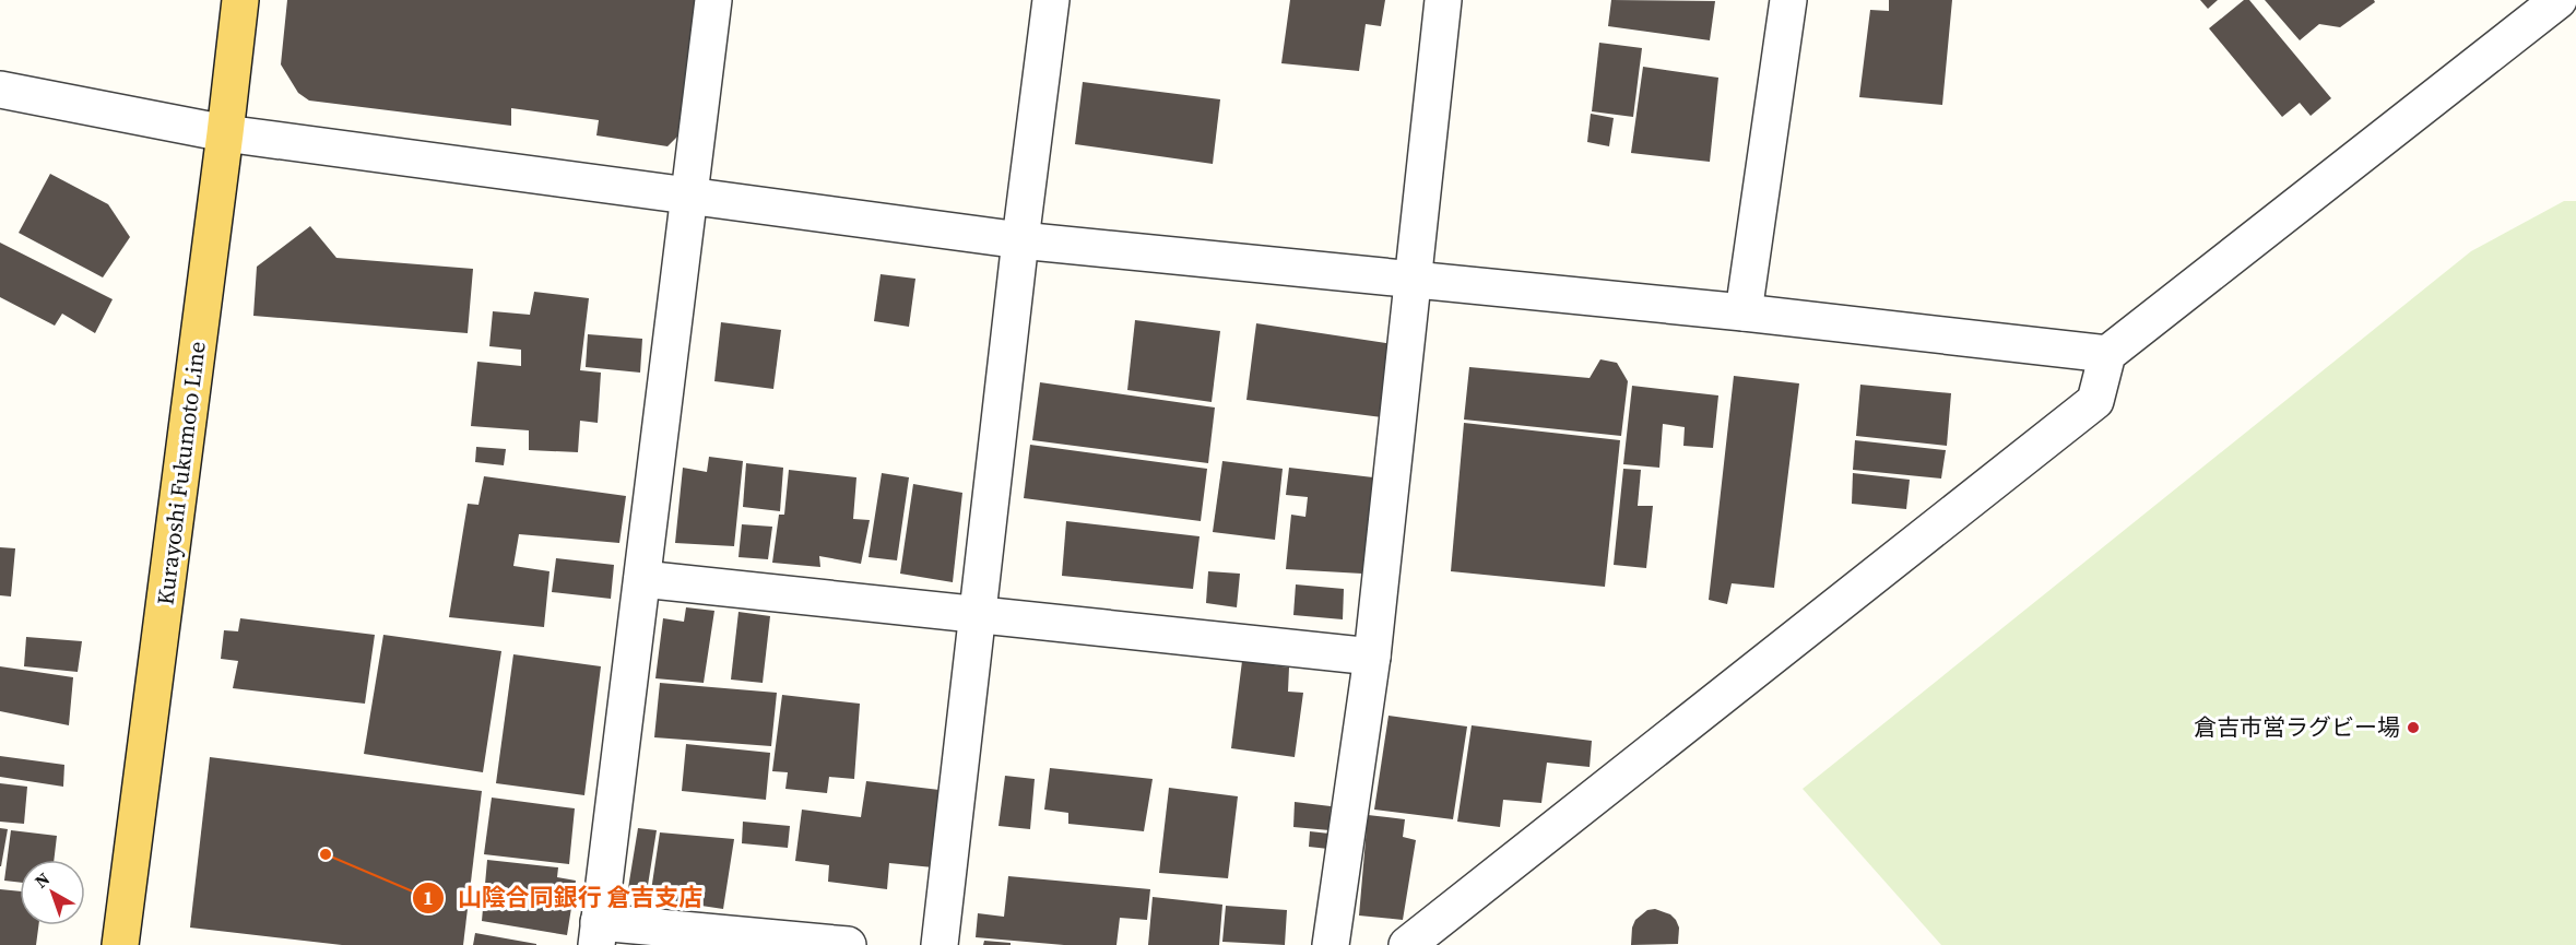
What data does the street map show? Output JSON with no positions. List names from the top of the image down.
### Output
{
  "streets": {
    "main road": ["Kurayoshi Fukumoto Line"]
  },
  "places": ["倉吉市営ラグビー場", "山陰合同銀行 倉吉支店"],
  "north": "top left"
}
